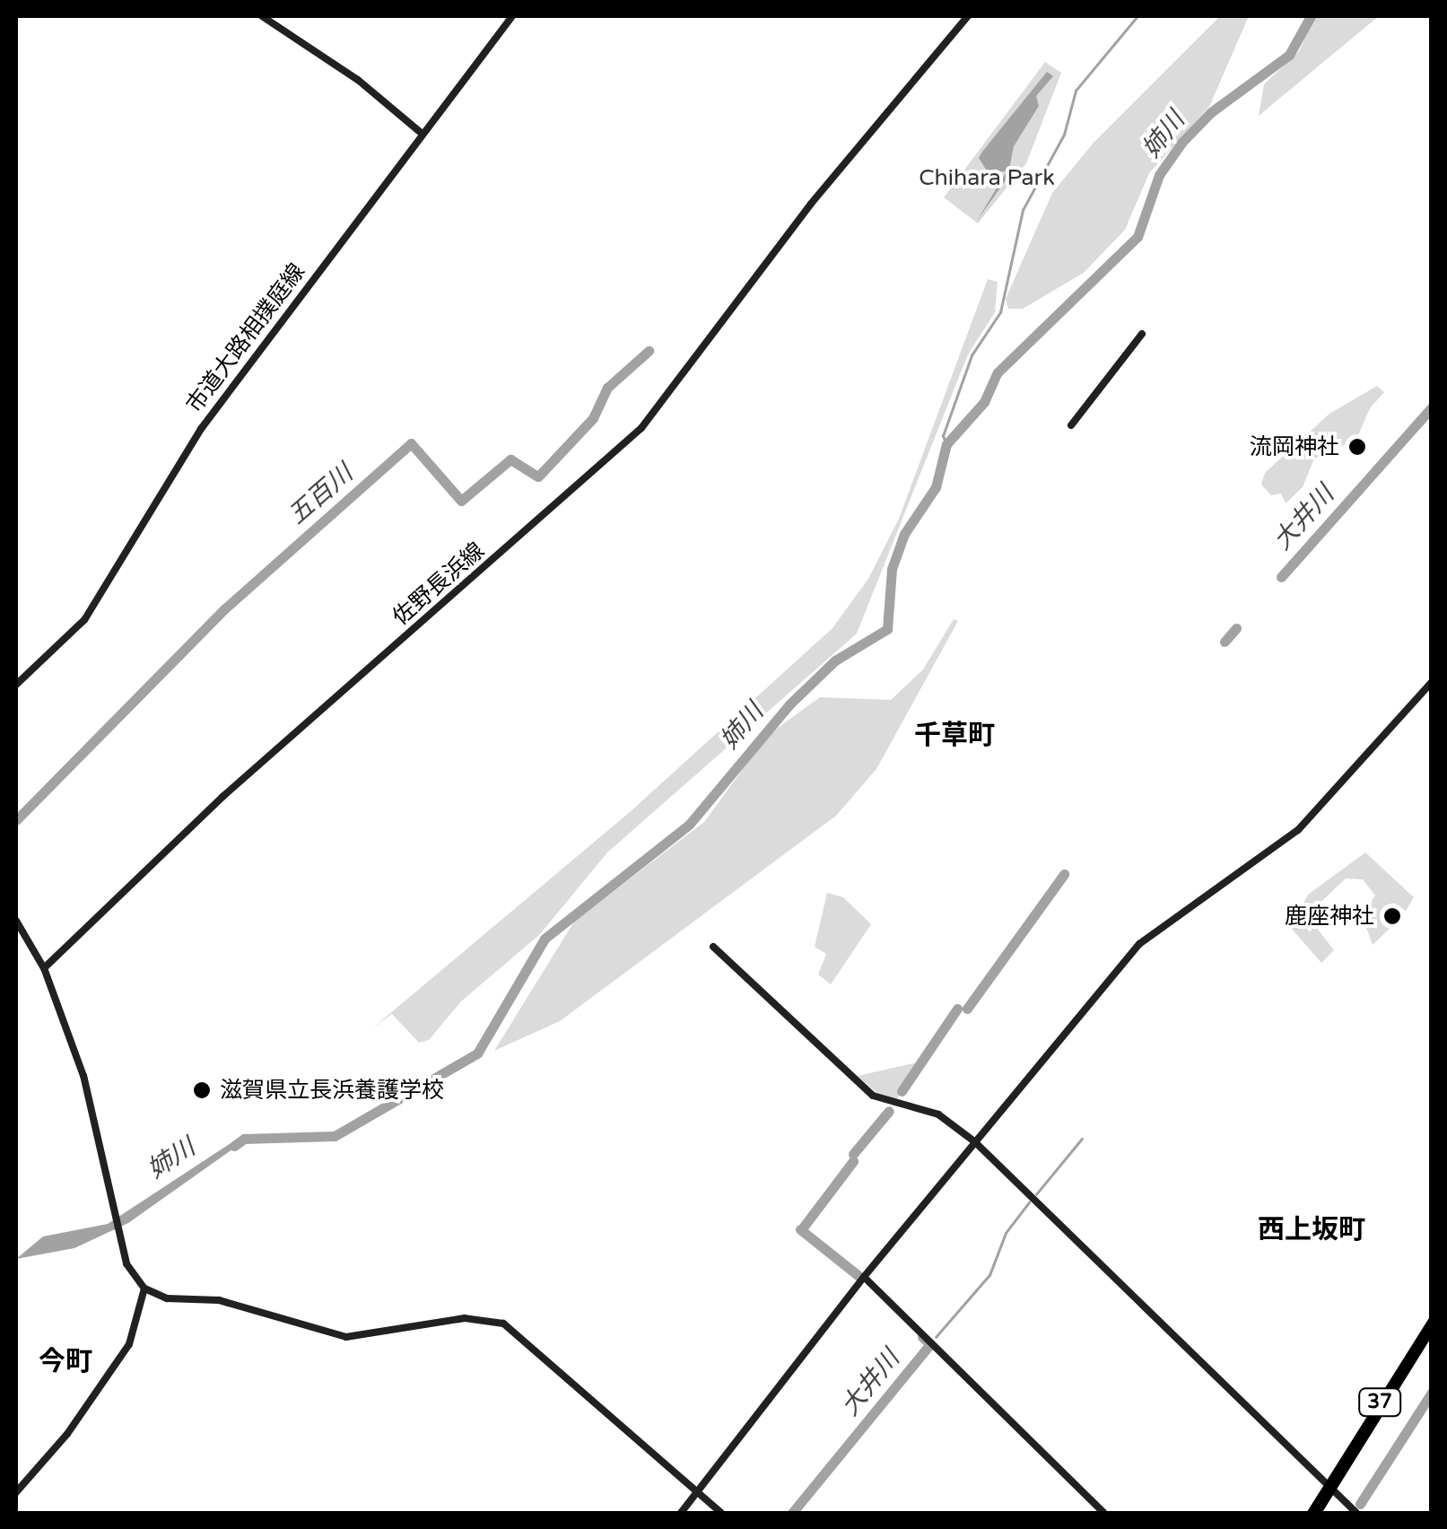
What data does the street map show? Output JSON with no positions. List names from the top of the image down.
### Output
{
  "streets": {
    "main road": ["37"],
    "street": ["市道大路相撲庭線", "佐野長浜線"]
  },
  "districts": ["千草町", "西上坂町", "今町"],
  "water": ["姉川", "五百川", "大井川"],
  "parks": ["Chihara Park"],
  "places": ["流岡神社", "鹿座神社", "滋賀県立長浜養護学校"]
}
